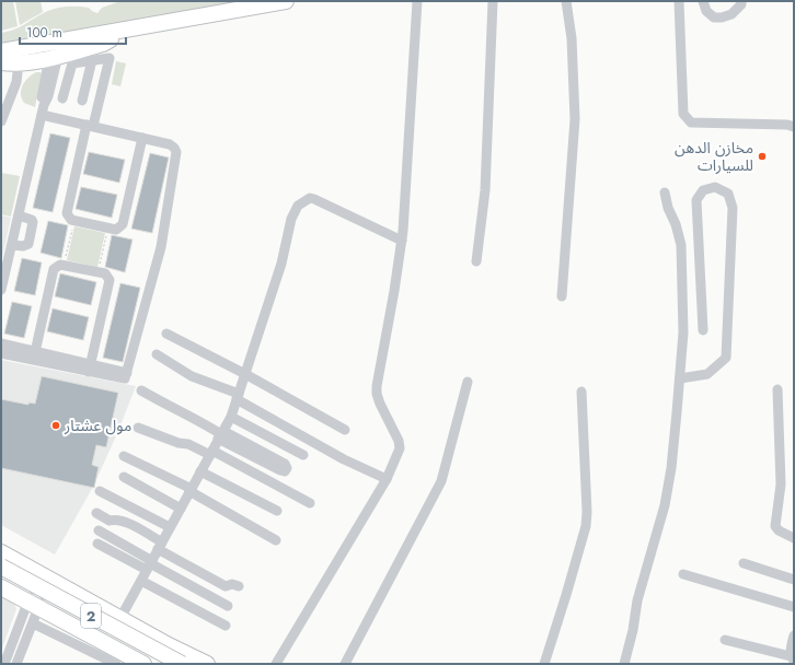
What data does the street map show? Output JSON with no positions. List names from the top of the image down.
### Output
{
  "streets": {
    "highway": ["2"]
  },
  "places": ["مخازن الدهن للسيارات", "مول عشتار"],
  "scale_bar": "100 m"
}
